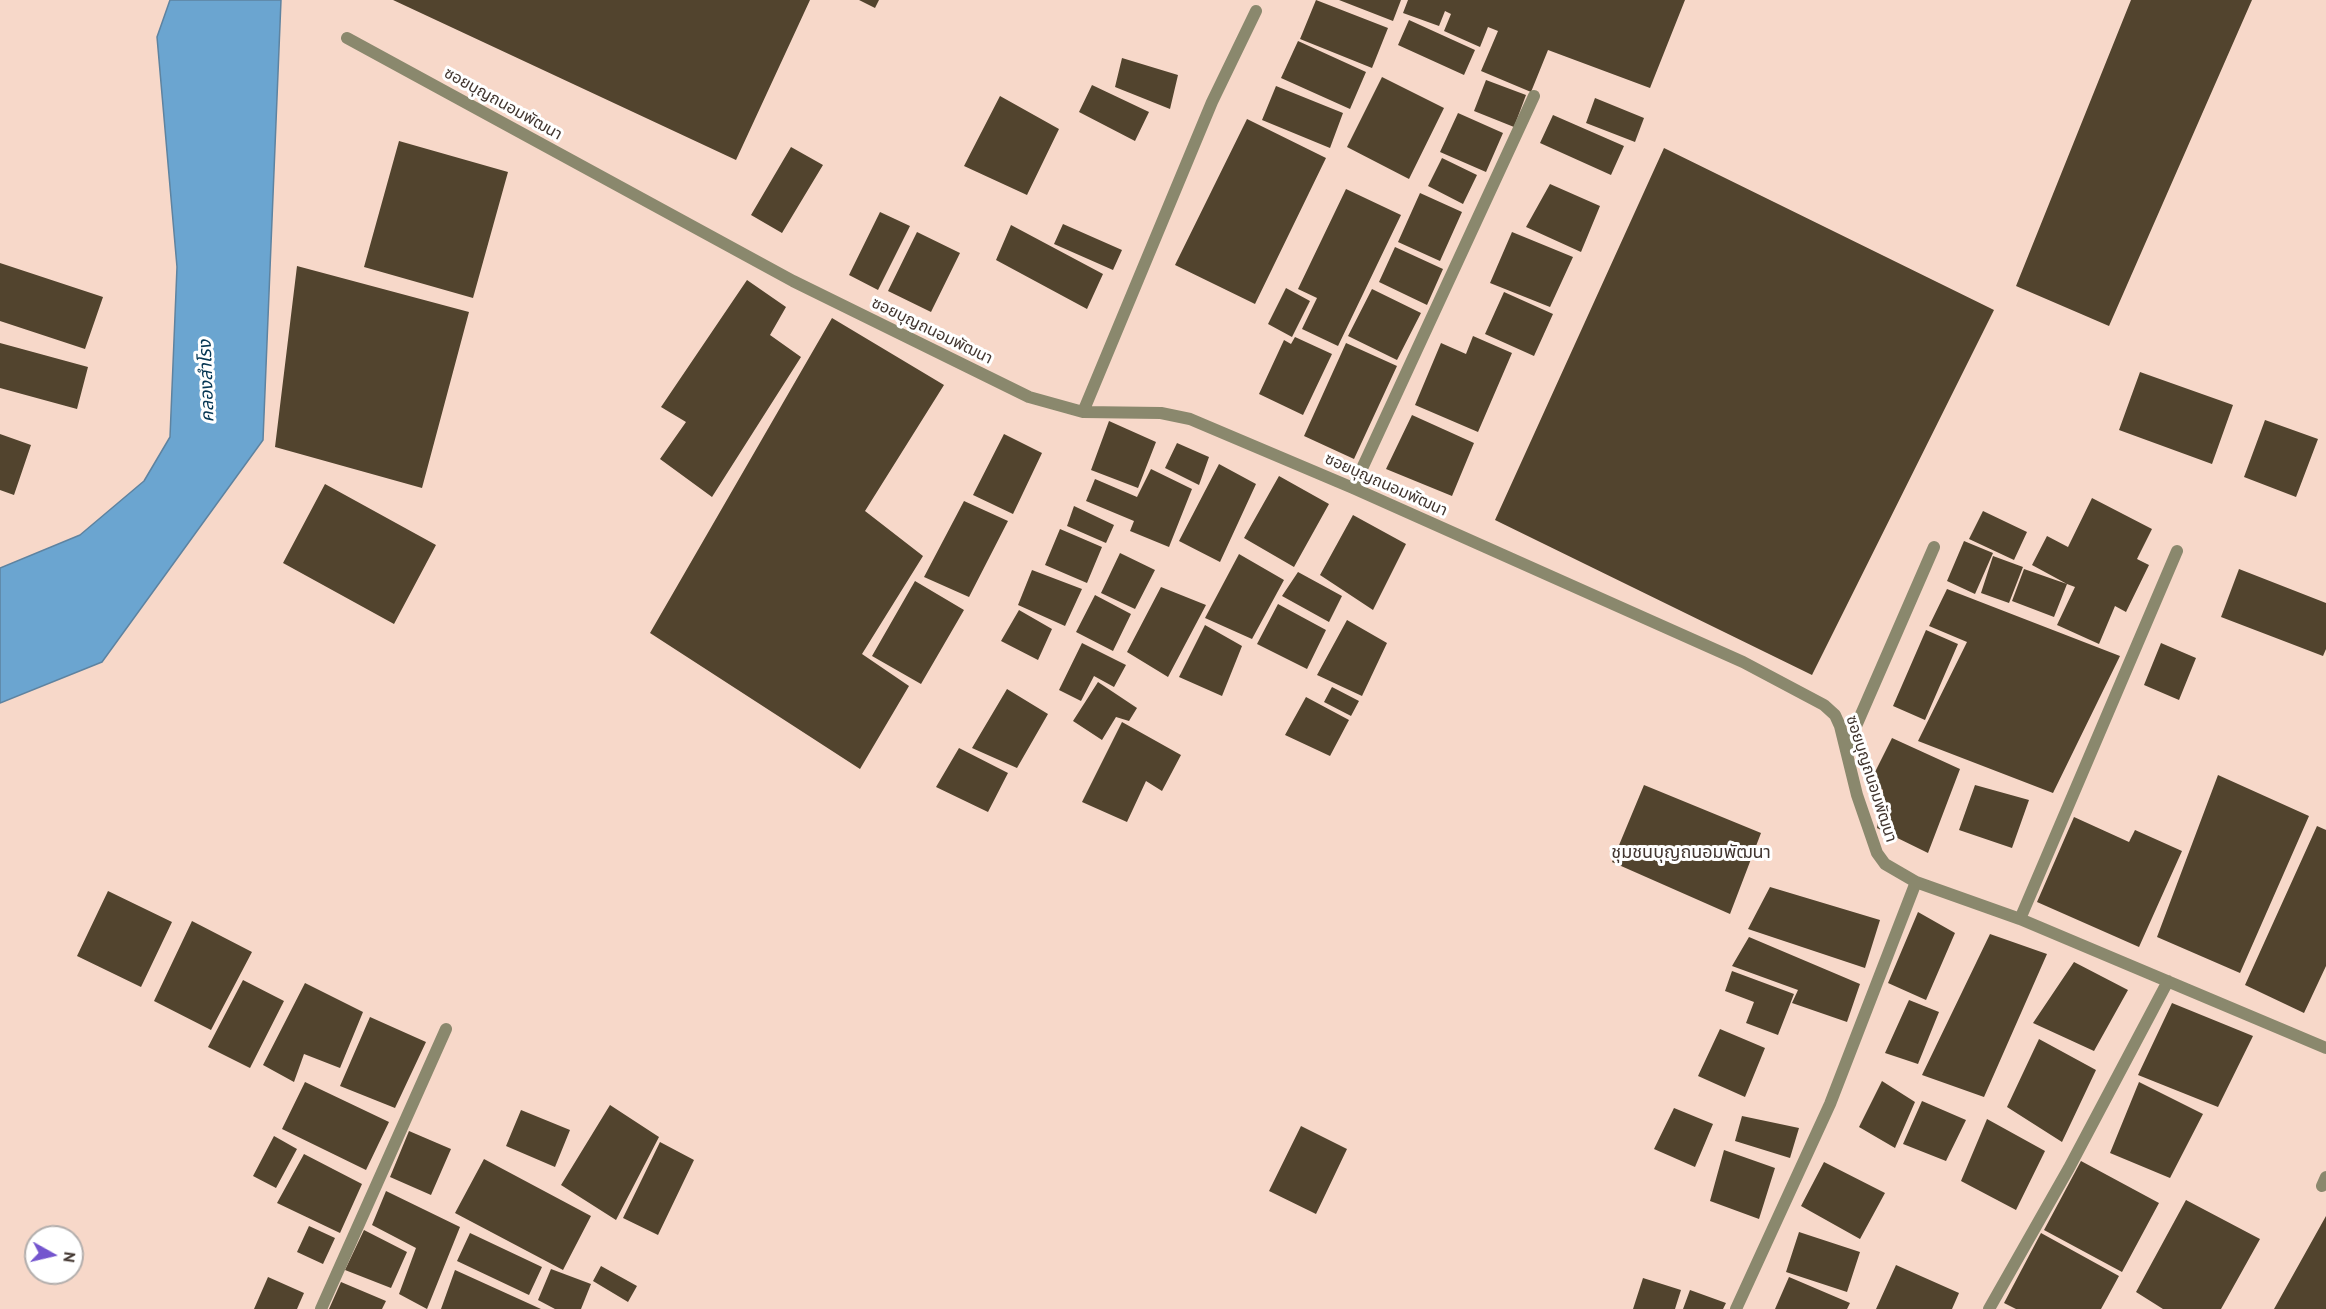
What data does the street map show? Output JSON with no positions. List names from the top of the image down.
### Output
{
  "streets": {
    "street": ["ซอยบุญถนอมพัฒนา"]
  },
  "districts": ["ชุมชนบุญถนอมพัฒนา"],
  "water": ["คลองสำโรง"],
  "north": "right"
}
